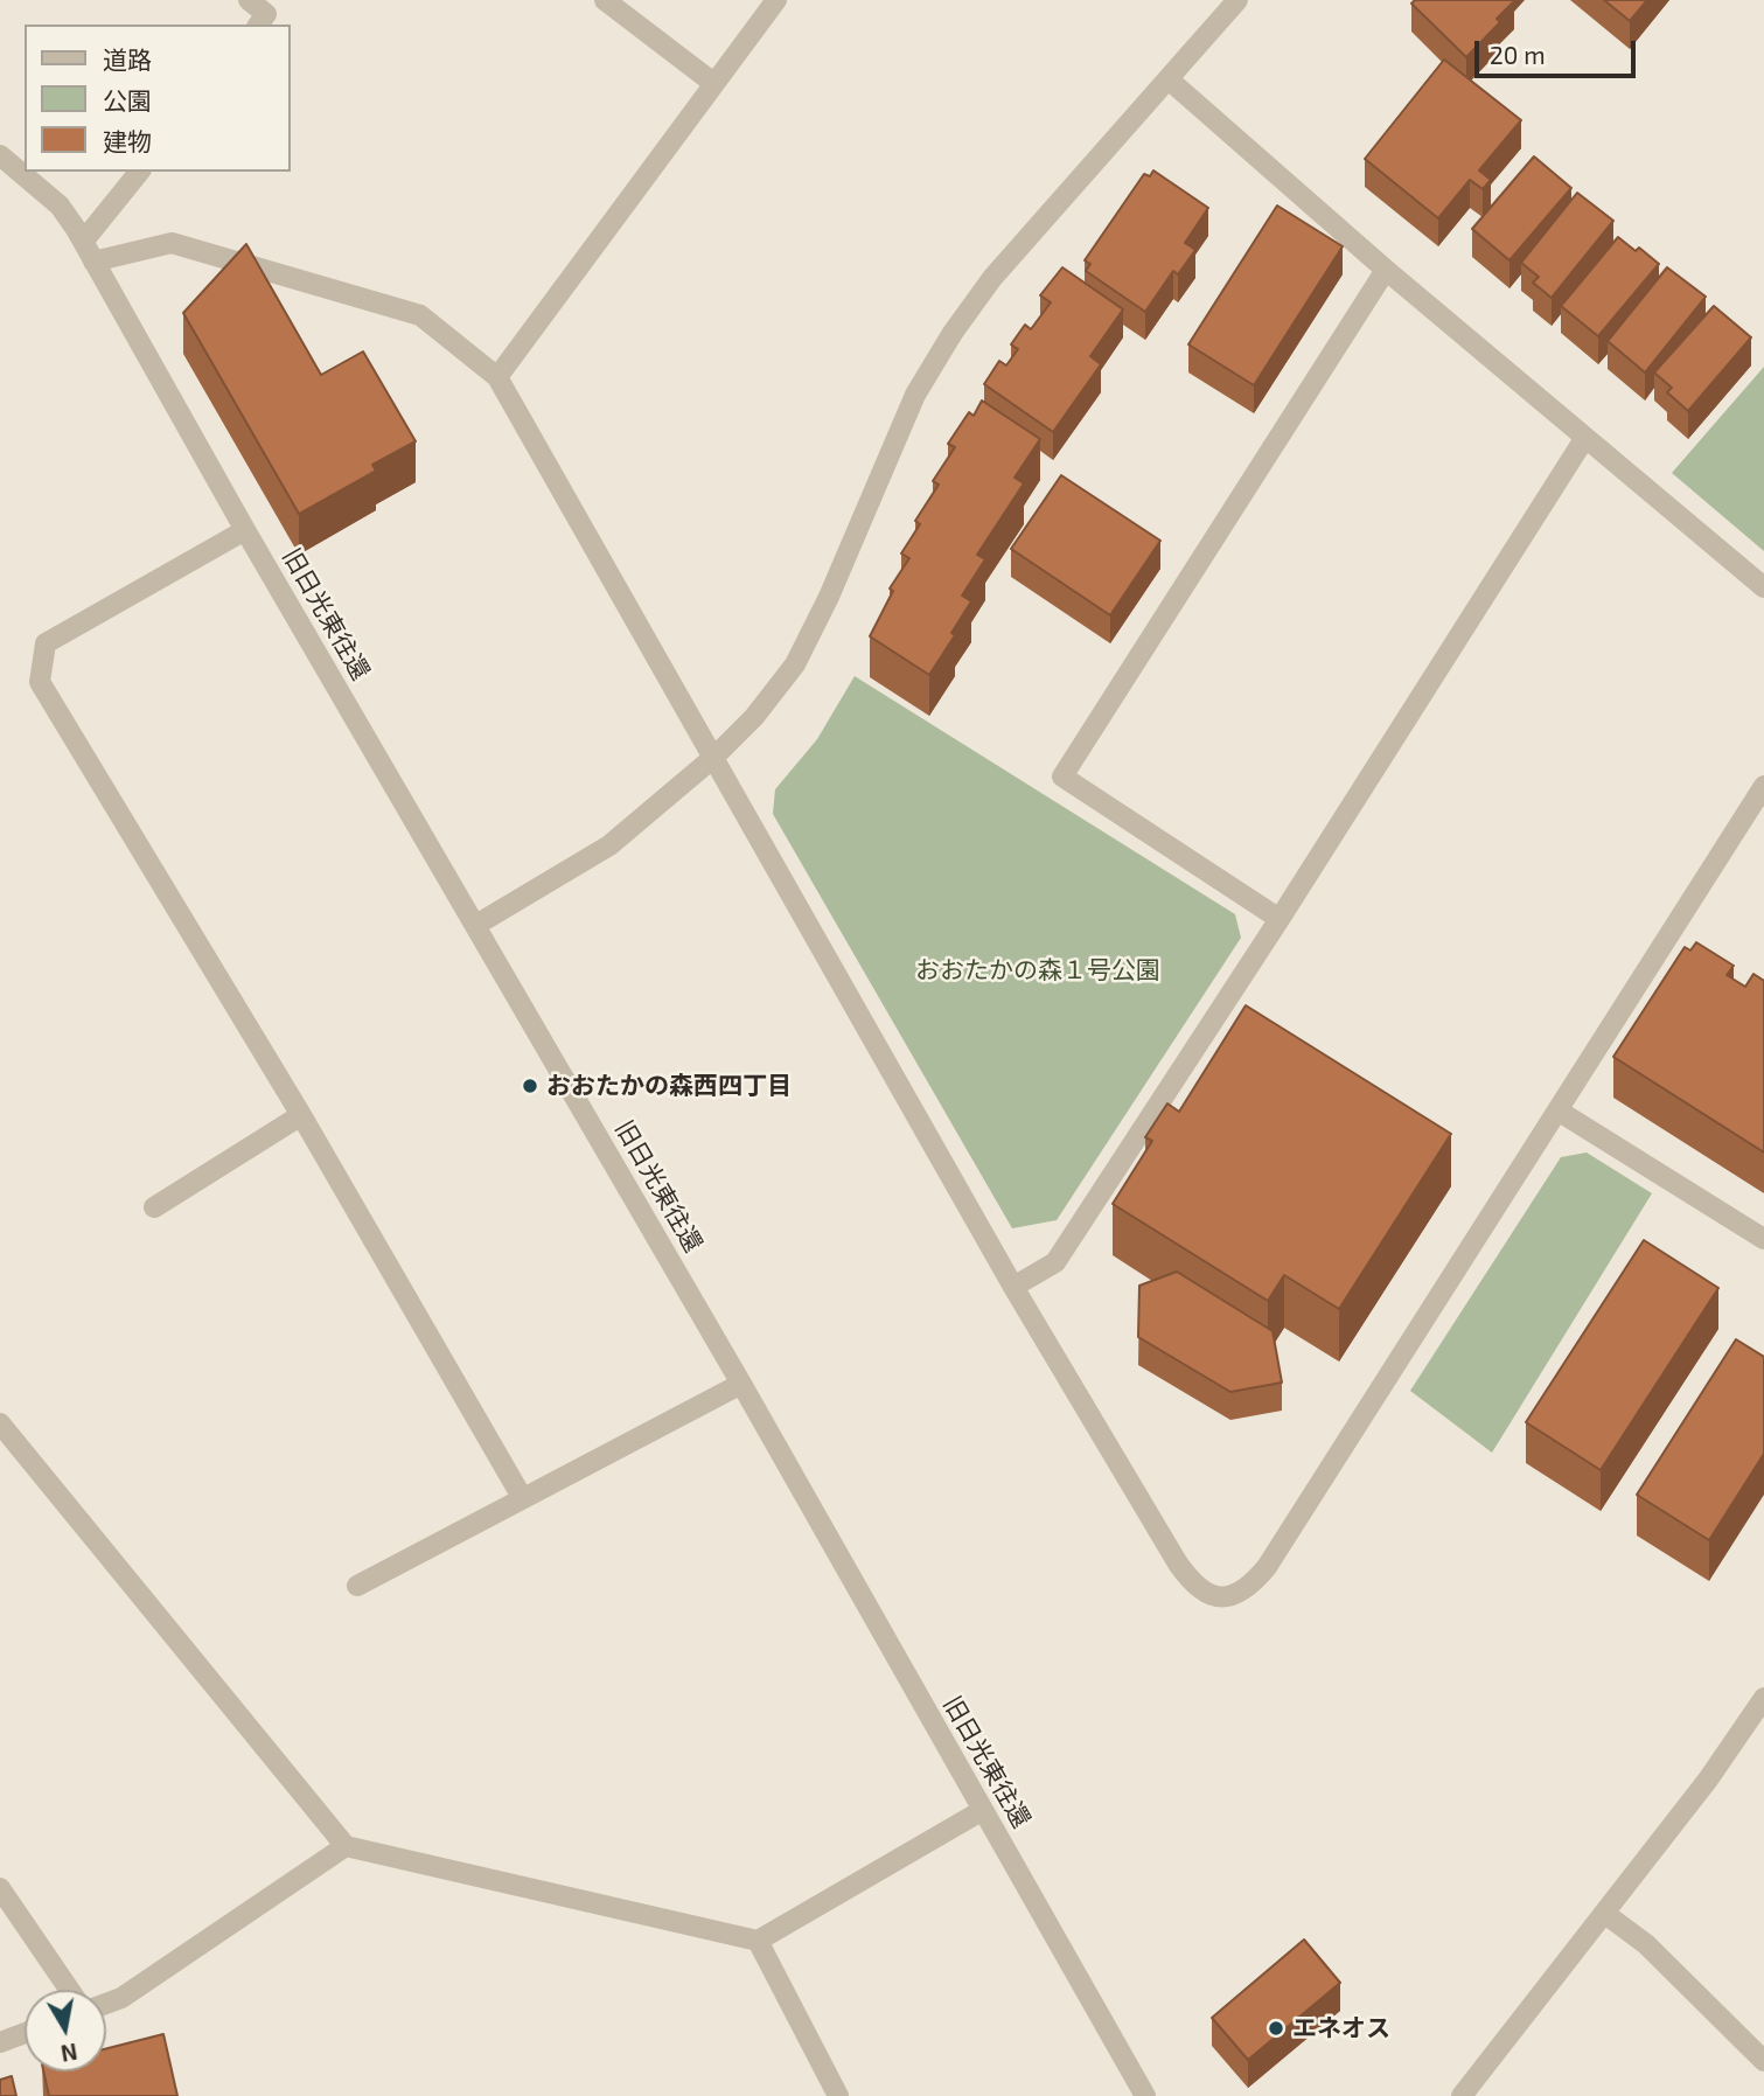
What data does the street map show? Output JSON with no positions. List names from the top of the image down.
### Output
{
  "streets": {
    "street": ["旧日光東往還"]
  },
  "parks": ["おおたかの森１号公園"],
  "places": ["おおたかの森西四丁目", "エネオス"],
  "legend": ["道路", "公園", "建物"],
  "scale_bar": "20 m",
  "north": "bottom"
}
